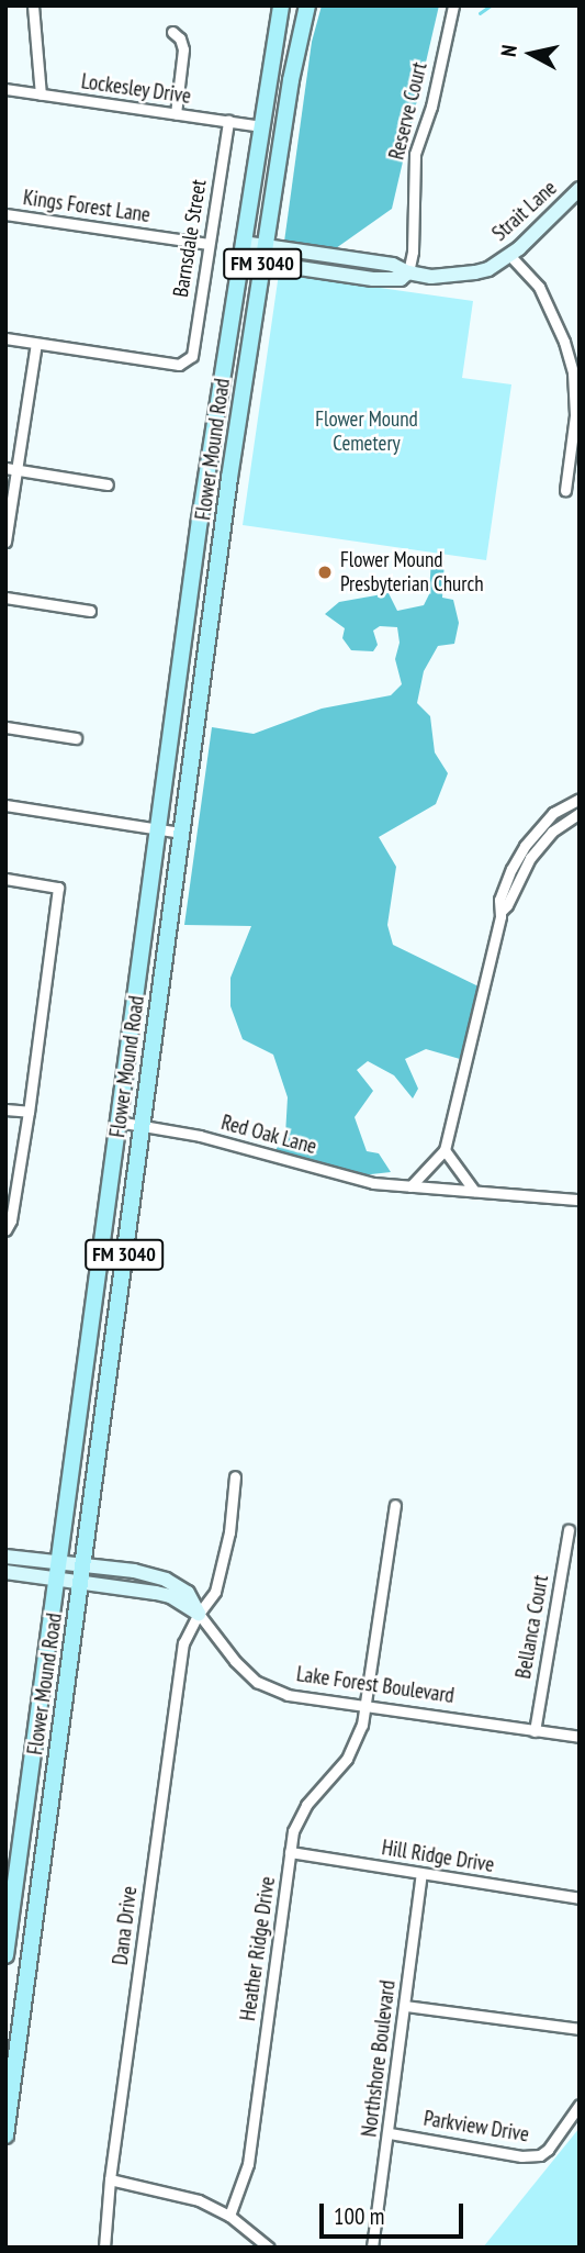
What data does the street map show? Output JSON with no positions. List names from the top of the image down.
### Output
{
  "streets": {
    "main road": ["FM 3040", "Flower Mound Road"],
    "street": [
      "Lockesley Drive",
      "Reserve Court",
      "Kings Forest Lane",
      "Strait Lane",
      "Barnsdale Street",
      "Red Oak Lane",
      "Bellanca Court",
      "Lake Forest Boulevard",
      "Hill Ridge Drive",
      "Dana Drive",
      "Heather Ridge Drive",
      "Northshore Boulevard",
      "Parkview Drive"
    ]
  },
  "crossings": [
    ["Lockesley Drive", "Barnsdale Street"],
    ["Lockesley Drive", "Flower Mound Road"],
    ["Reserve Court", "Strait Lane"],
    ["Kings Forest Lane", "Barnsdale Street"],
    ["Strait Lane", "Flower Mound Road"],
    ["Flower Mound Road", "Red Oak Lane"],
    ["Flower Mound Road", "Lake Forest Boulevard"],
    ["Bellanca Court", "Lake Forest Boulevard"],
    ["Lake Forest Boulevard", "Dana Drive"],
    ["Lake Forest Boulevard", "Heather Ridge Drive"],
    ["Hill Ridge Drive", "Heather Ridge Drive"],
    ["Hill Ridge Drive", "Northshore Boulevard"],
    ["Northshore Boulevard", "Parkview Drive"]
  ],
  "parks": ["Flower Mound Cemetery"],
  "places": ["Flower Mound Presbyterian Church"],
  "scale_bar": "100 m",
  "north": "left"
}
